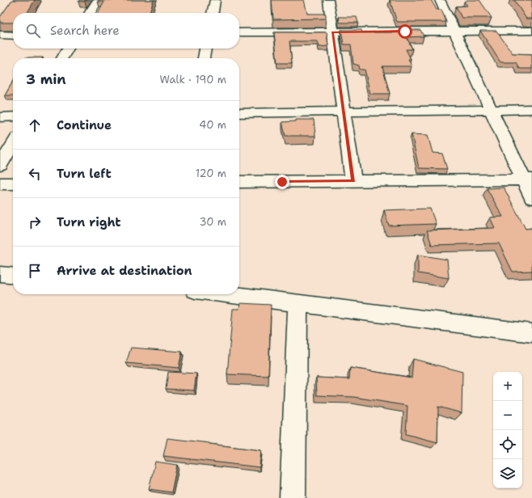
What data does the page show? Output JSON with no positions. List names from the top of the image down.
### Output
{
  "page": {
    "search": "Search here",
    "heading": ["3 min", "Walk · 190 m"],
    "list": [
      ["Continue", "40 m"],
      ["Turn left", "120 m"],
      ["Turn right", "30 m"],
      "Arrive at destination"
    ],
    "map_buttons": ["+", "−"]
  }
}
